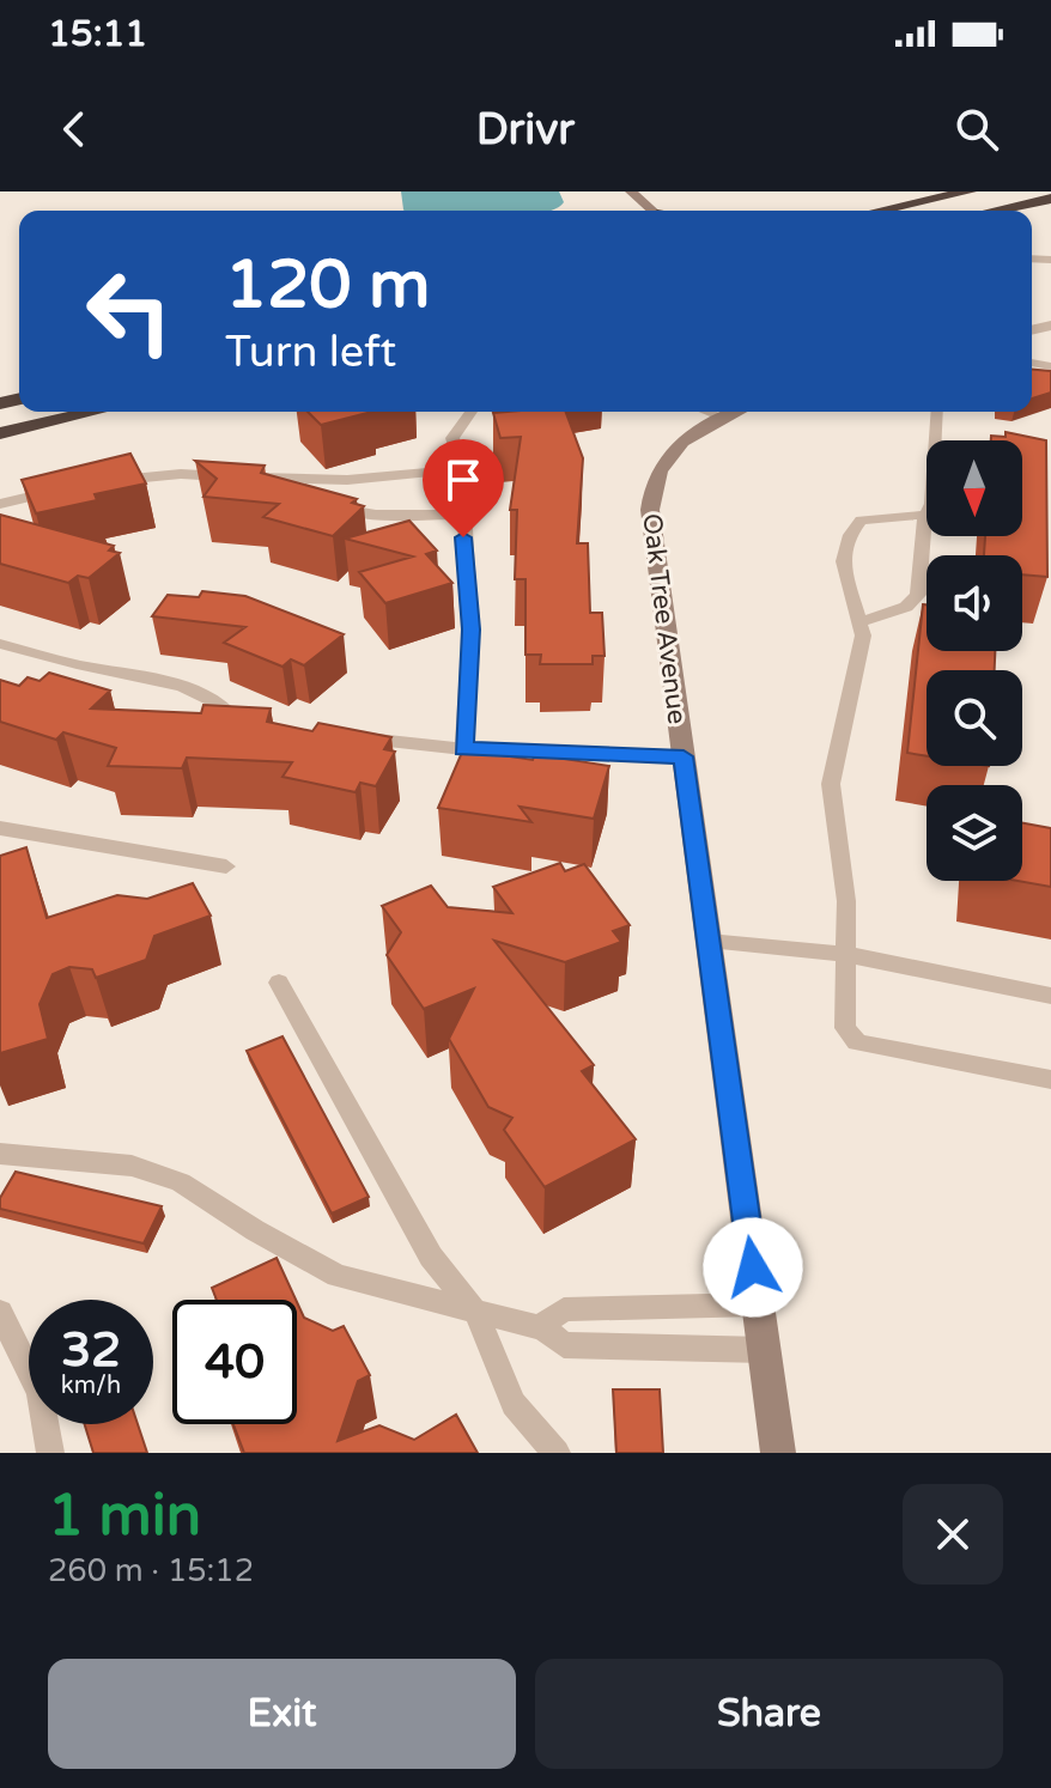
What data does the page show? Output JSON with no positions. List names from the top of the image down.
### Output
{
  "streets": {
    "street": ["Oak Tree Avenue"]
  },
  "north": "bottom",
  "page": {
    "status": "15:11",
    "header": "Drivr",
    "turn": ["120 m", "Turn left"],
    "speed": "32 km/h",
    "limit": "40",
    "heading": ["1 min", "260 m · 15:12"],
    "buttons": ["Exit", "Share"]
  }
}
